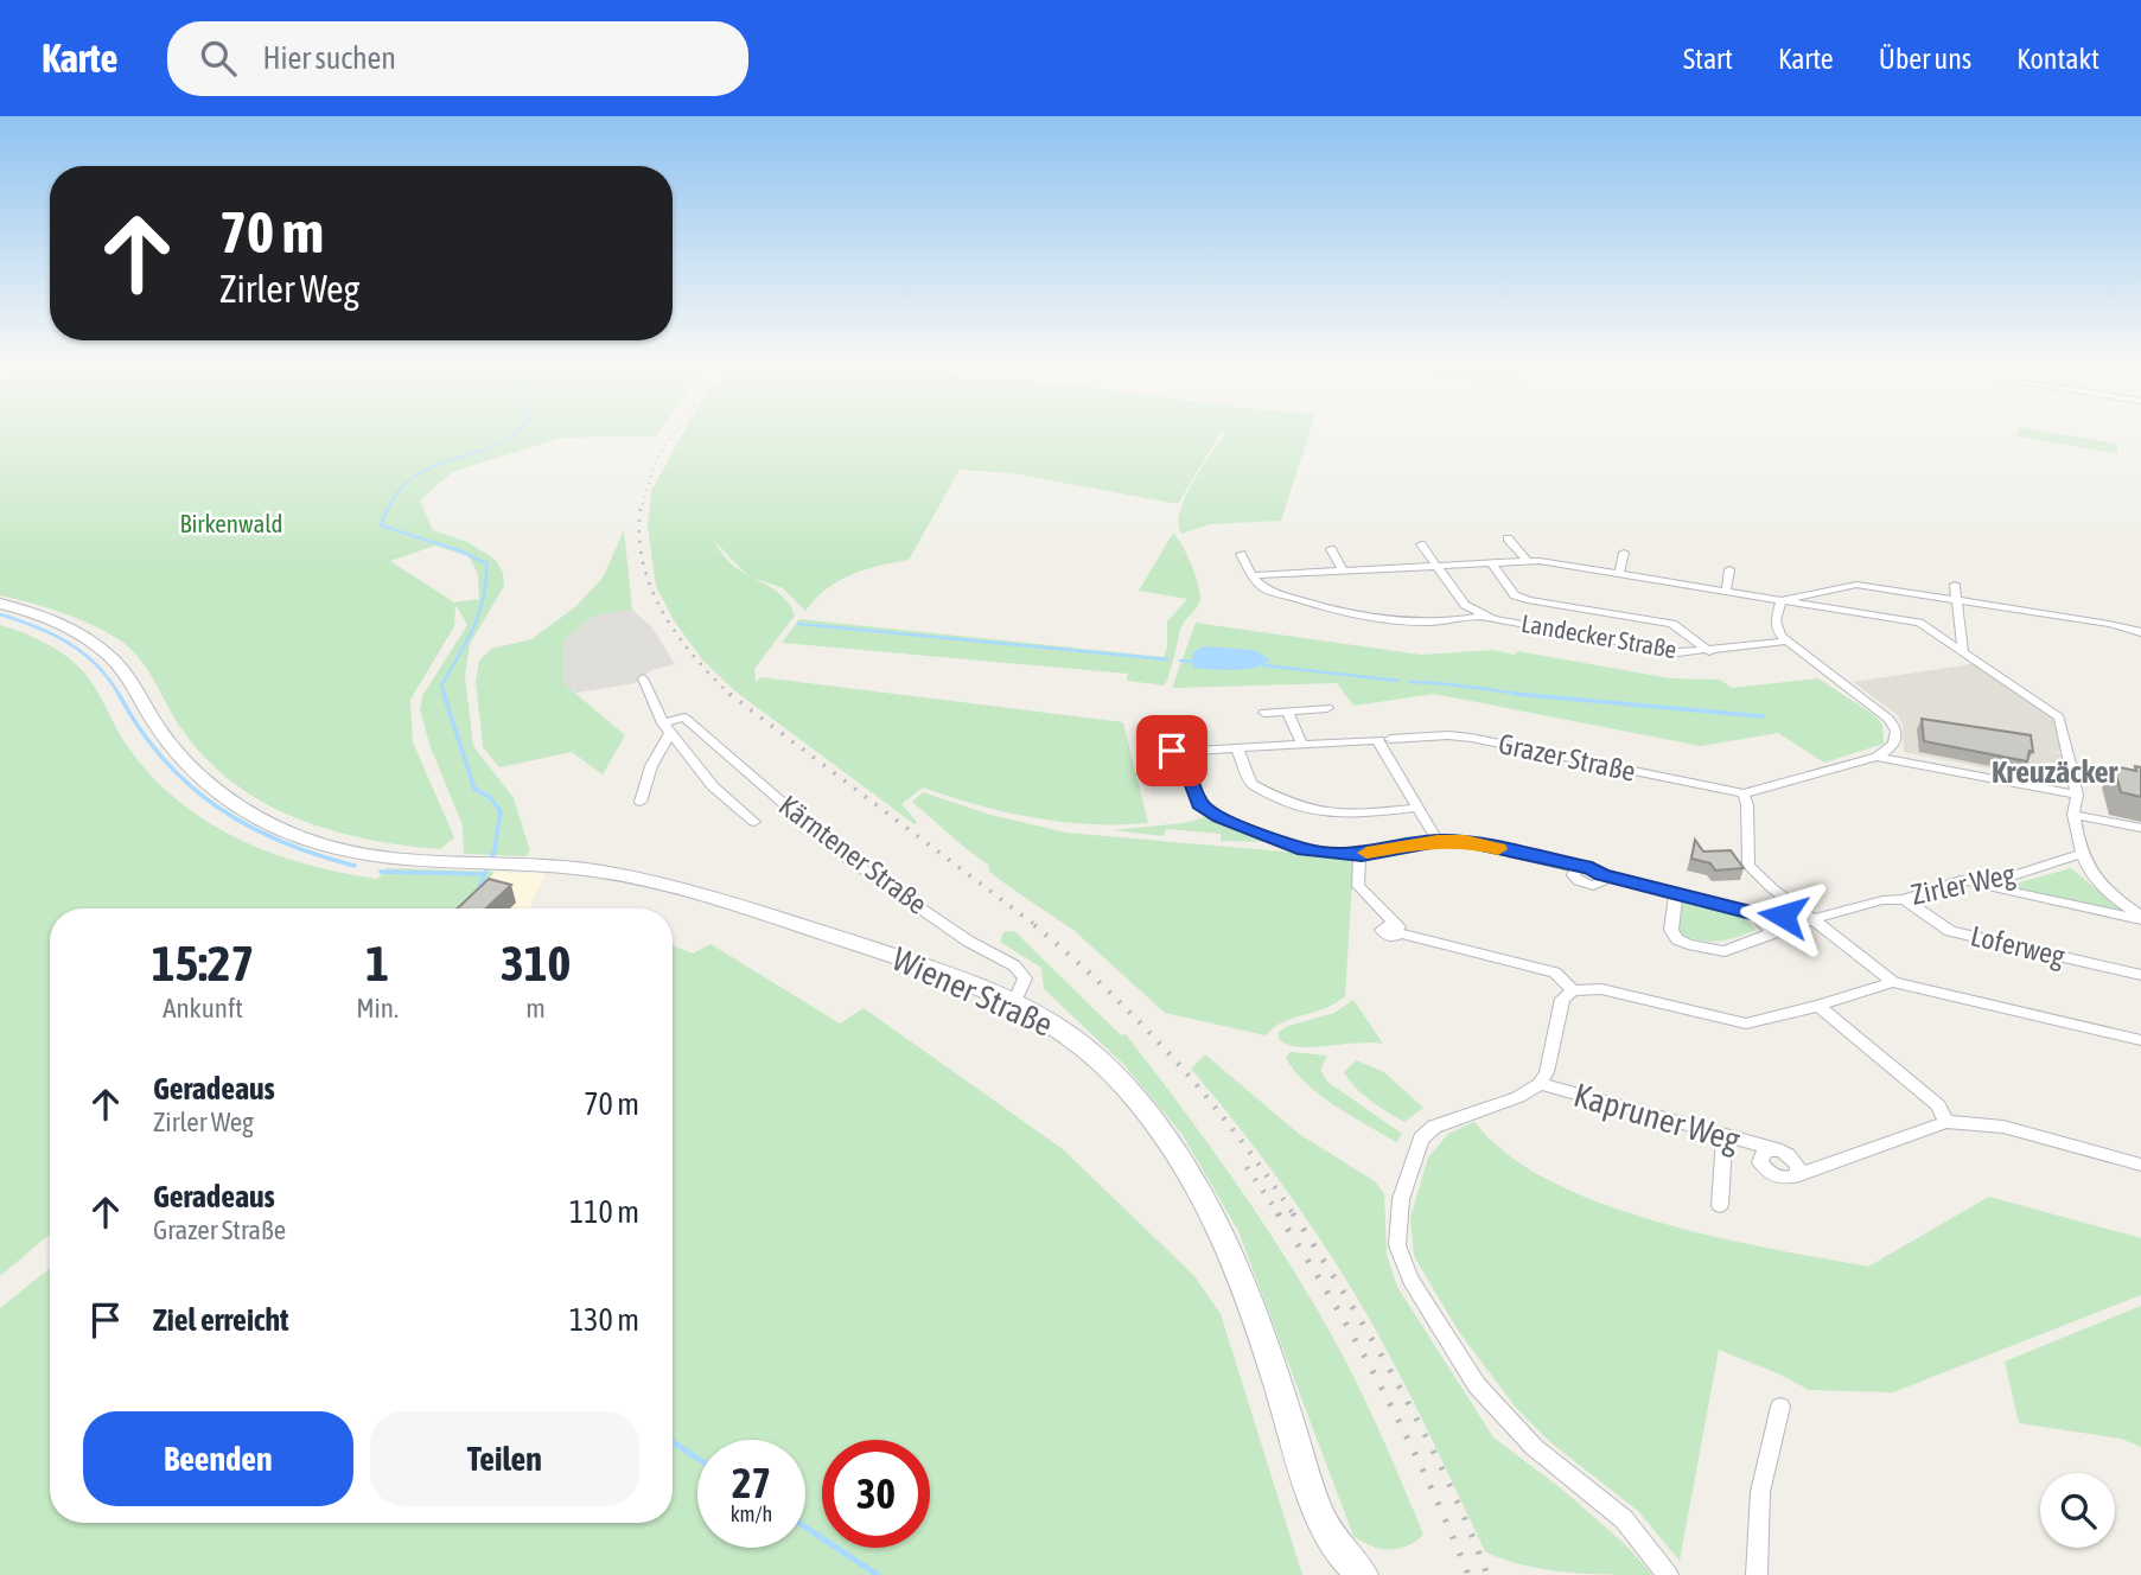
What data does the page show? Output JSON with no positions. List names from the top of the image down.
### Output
{
  "streets": {
    "street": [
      "Landecker Straße",
      "Grazer Straße",
      "Kärntener Straße",
      "Zirler Weg",
      "Loferweg",
      "Wiener Straße",
      "Kapruner Weg"
    ]
  },
  "crossings": [
    ["Kärntener Straße", "Wiener Straße"],
    ["Zirler Weg", "Loferweg"]
  ],
  "districts": ["Kreuzäcker"],
  "parks": ["Birkenwald"],
  "page": {
    "header": "Karte",
    "search": "Hier suchen",
    "nav": [
      "Start",
      "Karte",
      "Über uns",
      "Kontakt"
    ],
    "turn": ["70 m", "Zirler Weg"],
    "eta": [
      "15:27",
      "Ankunft",
      "1",
      "Min.",
      "310",
      "m"
    ],
    "list": [
      {
        "name": "Geradeaus",
        "note": "Zirler Weg",
        "value": "70 m"
      },
      {
        "name": "Geradeaus",
        "note": "Grazer Straße",
        "value": "110 m"
      },
      {
        "name": "Ziel erreicht",
        "value": "130 m"
      }
    ],
    "buttons": ["Beenden", "Teilen"],
    "speed": "27 km/h",
    "limit": "30"
  }
}
